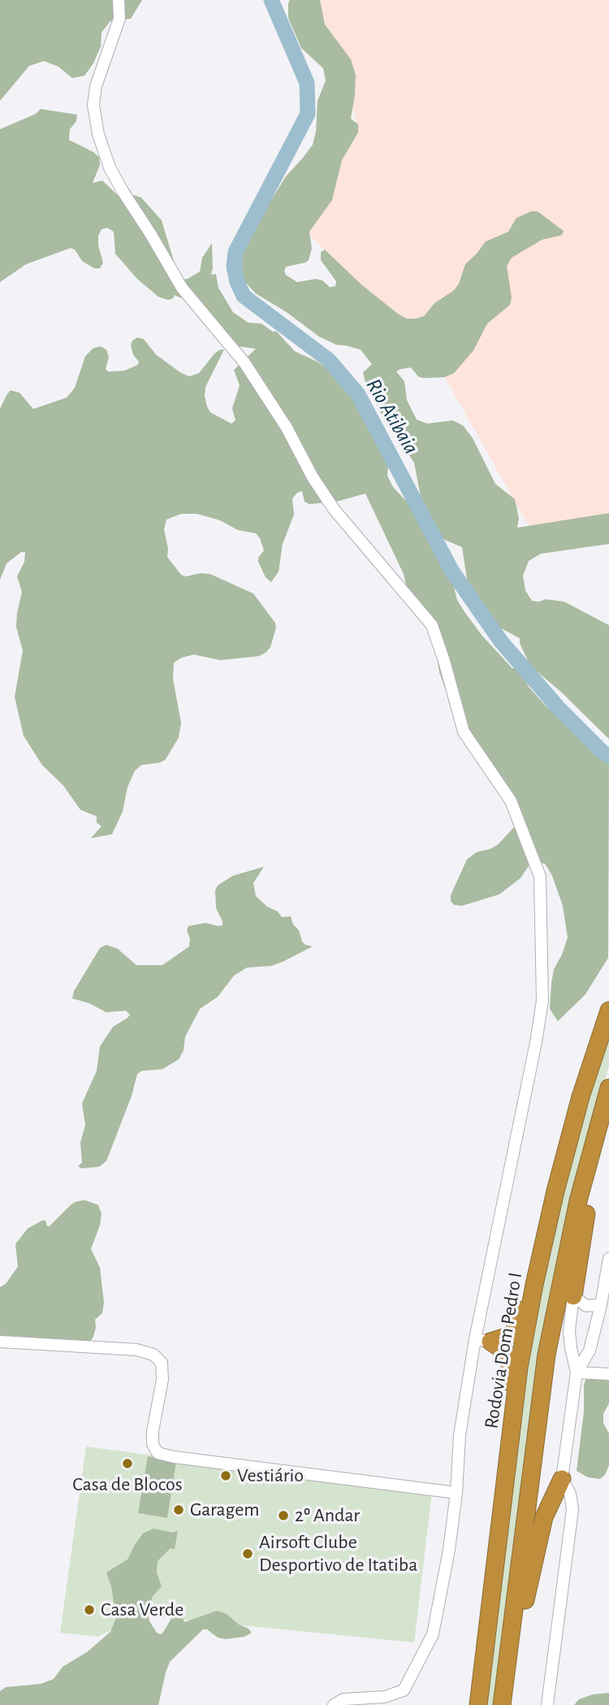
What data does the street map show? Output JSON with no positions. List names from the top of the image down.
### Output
{
  "streets": {
    "highway": ["Rodovia Dom Pedro I"]
  },
  "water": ["Rio Atibaia"],
  "places": [
    "Casa de Blocos",
    "Vestiário",
    "Garagem",
    "2º Andar",
    "Airsoft Clube Desportivo de Itatiba",
    "Casa Verde"
  ]
}
